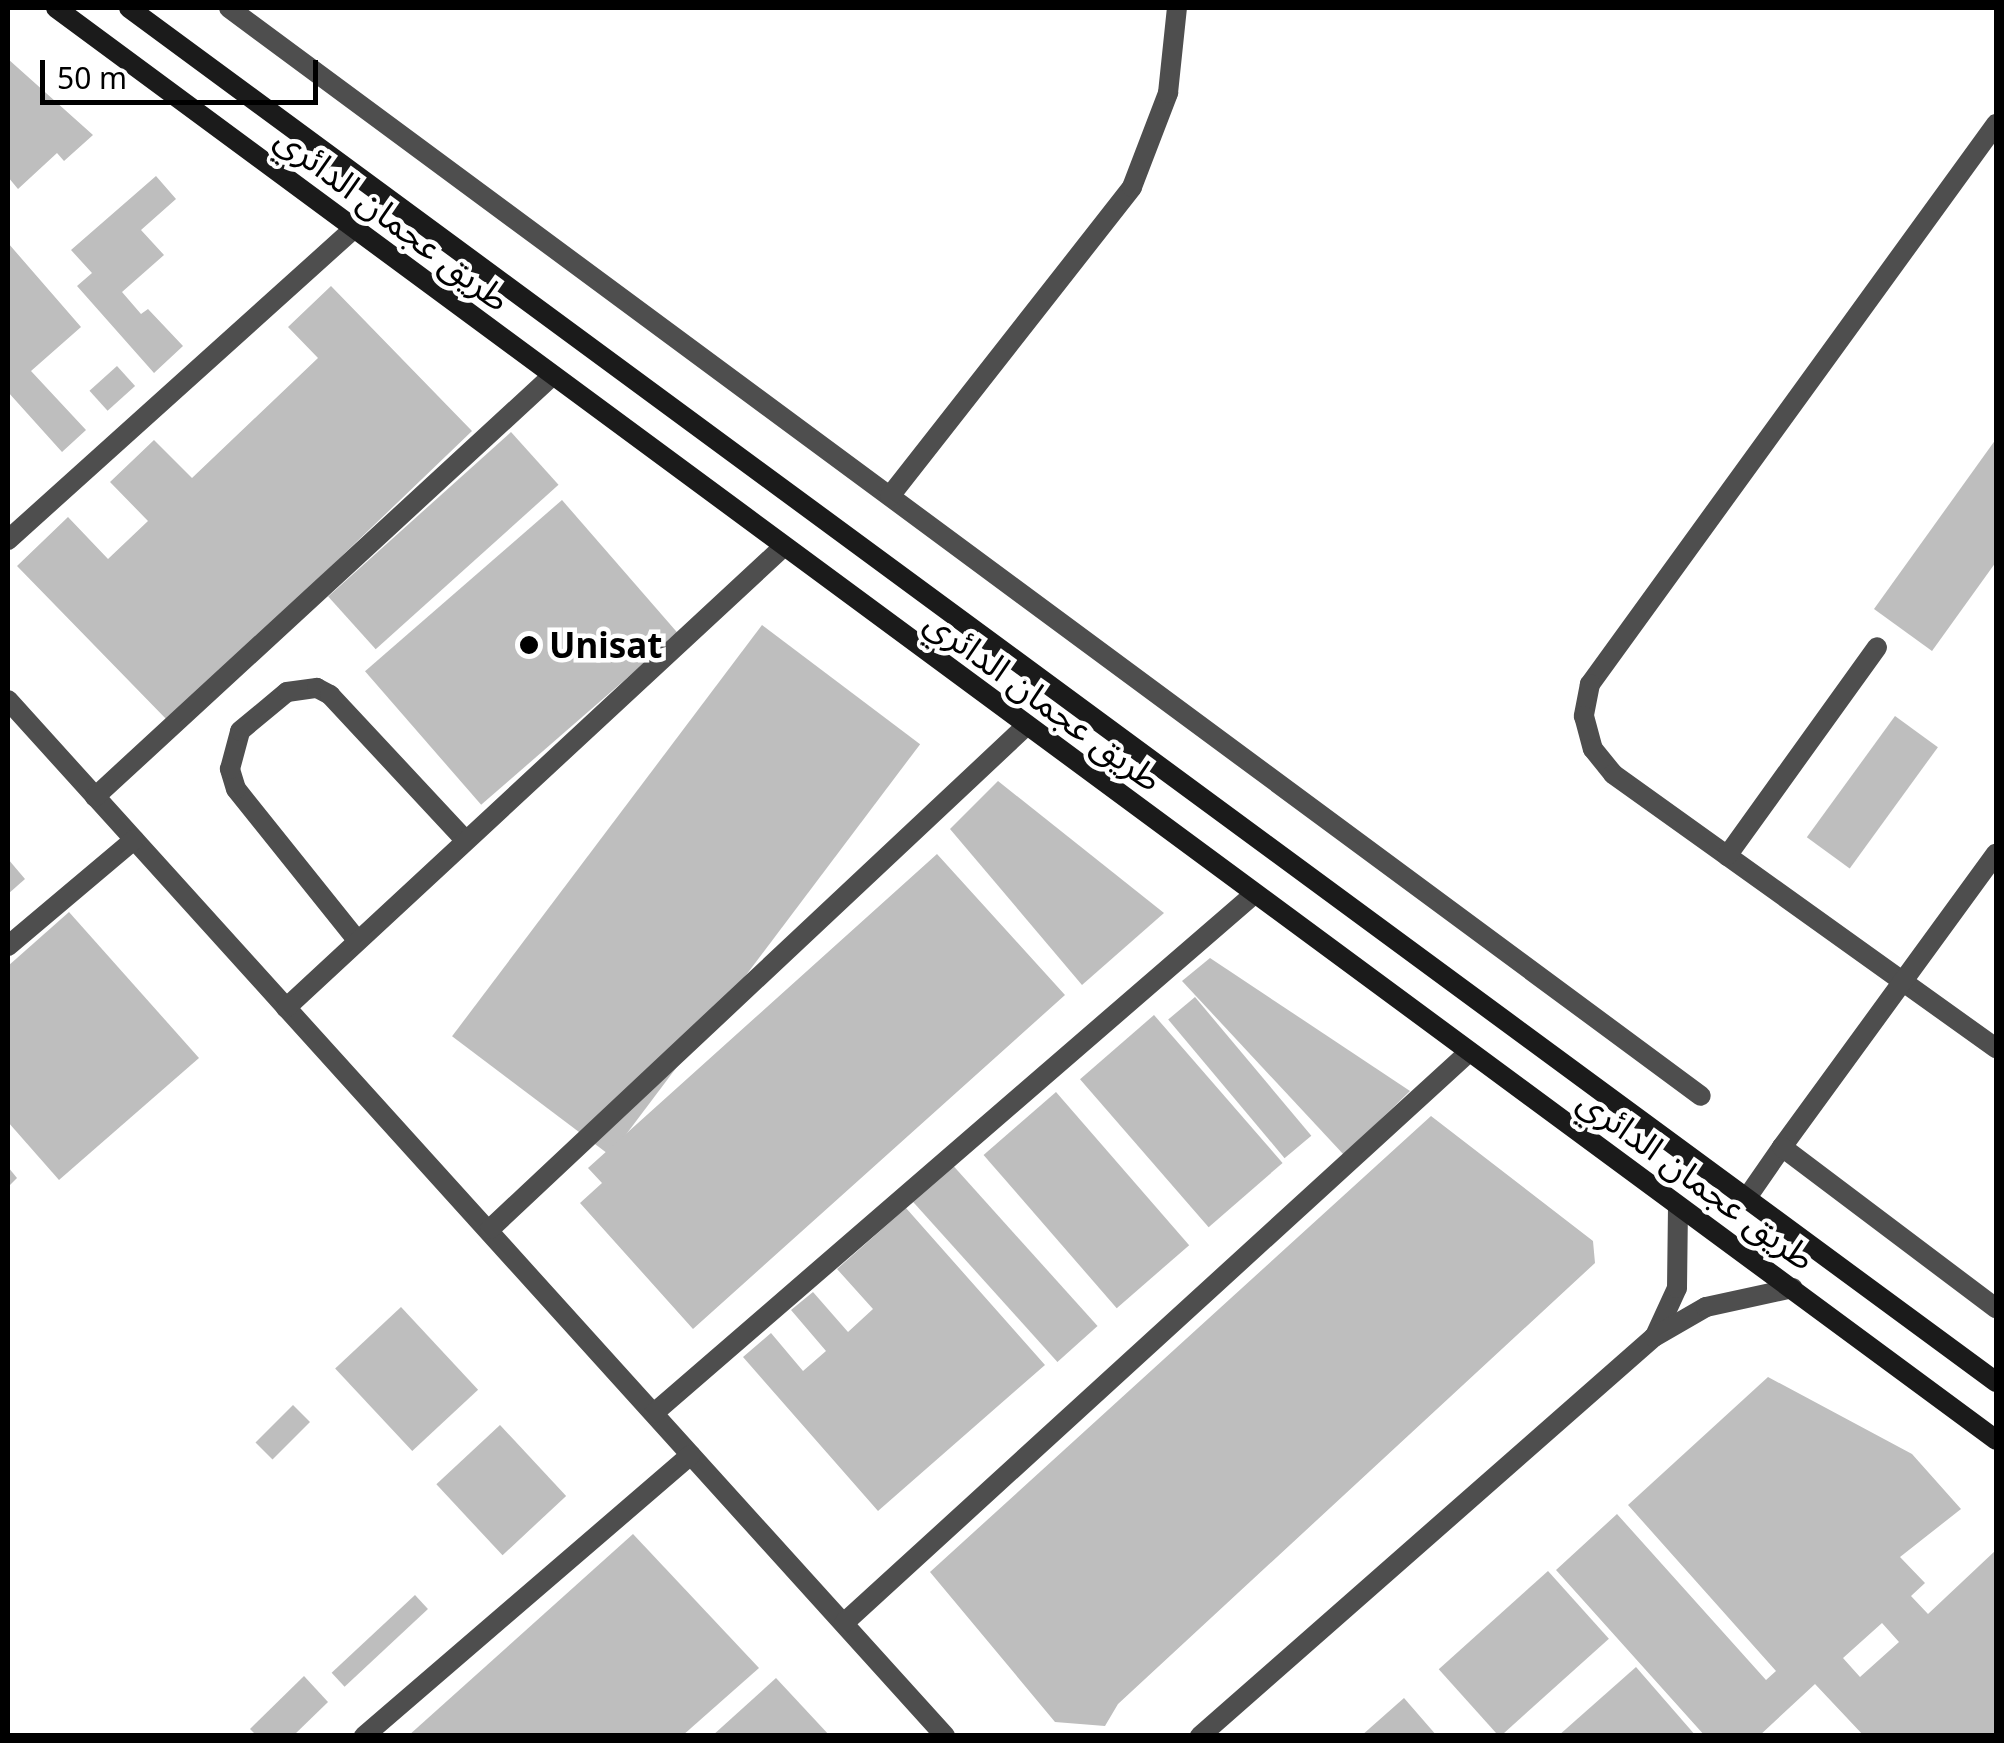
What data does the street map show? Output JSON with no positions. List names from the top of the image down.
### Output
{
  "streets": {
    "main road": ["طريق عجمان الدائري"]
  },
  "places": ["Unisat"],
  "scale_bar": "50 m"
}
